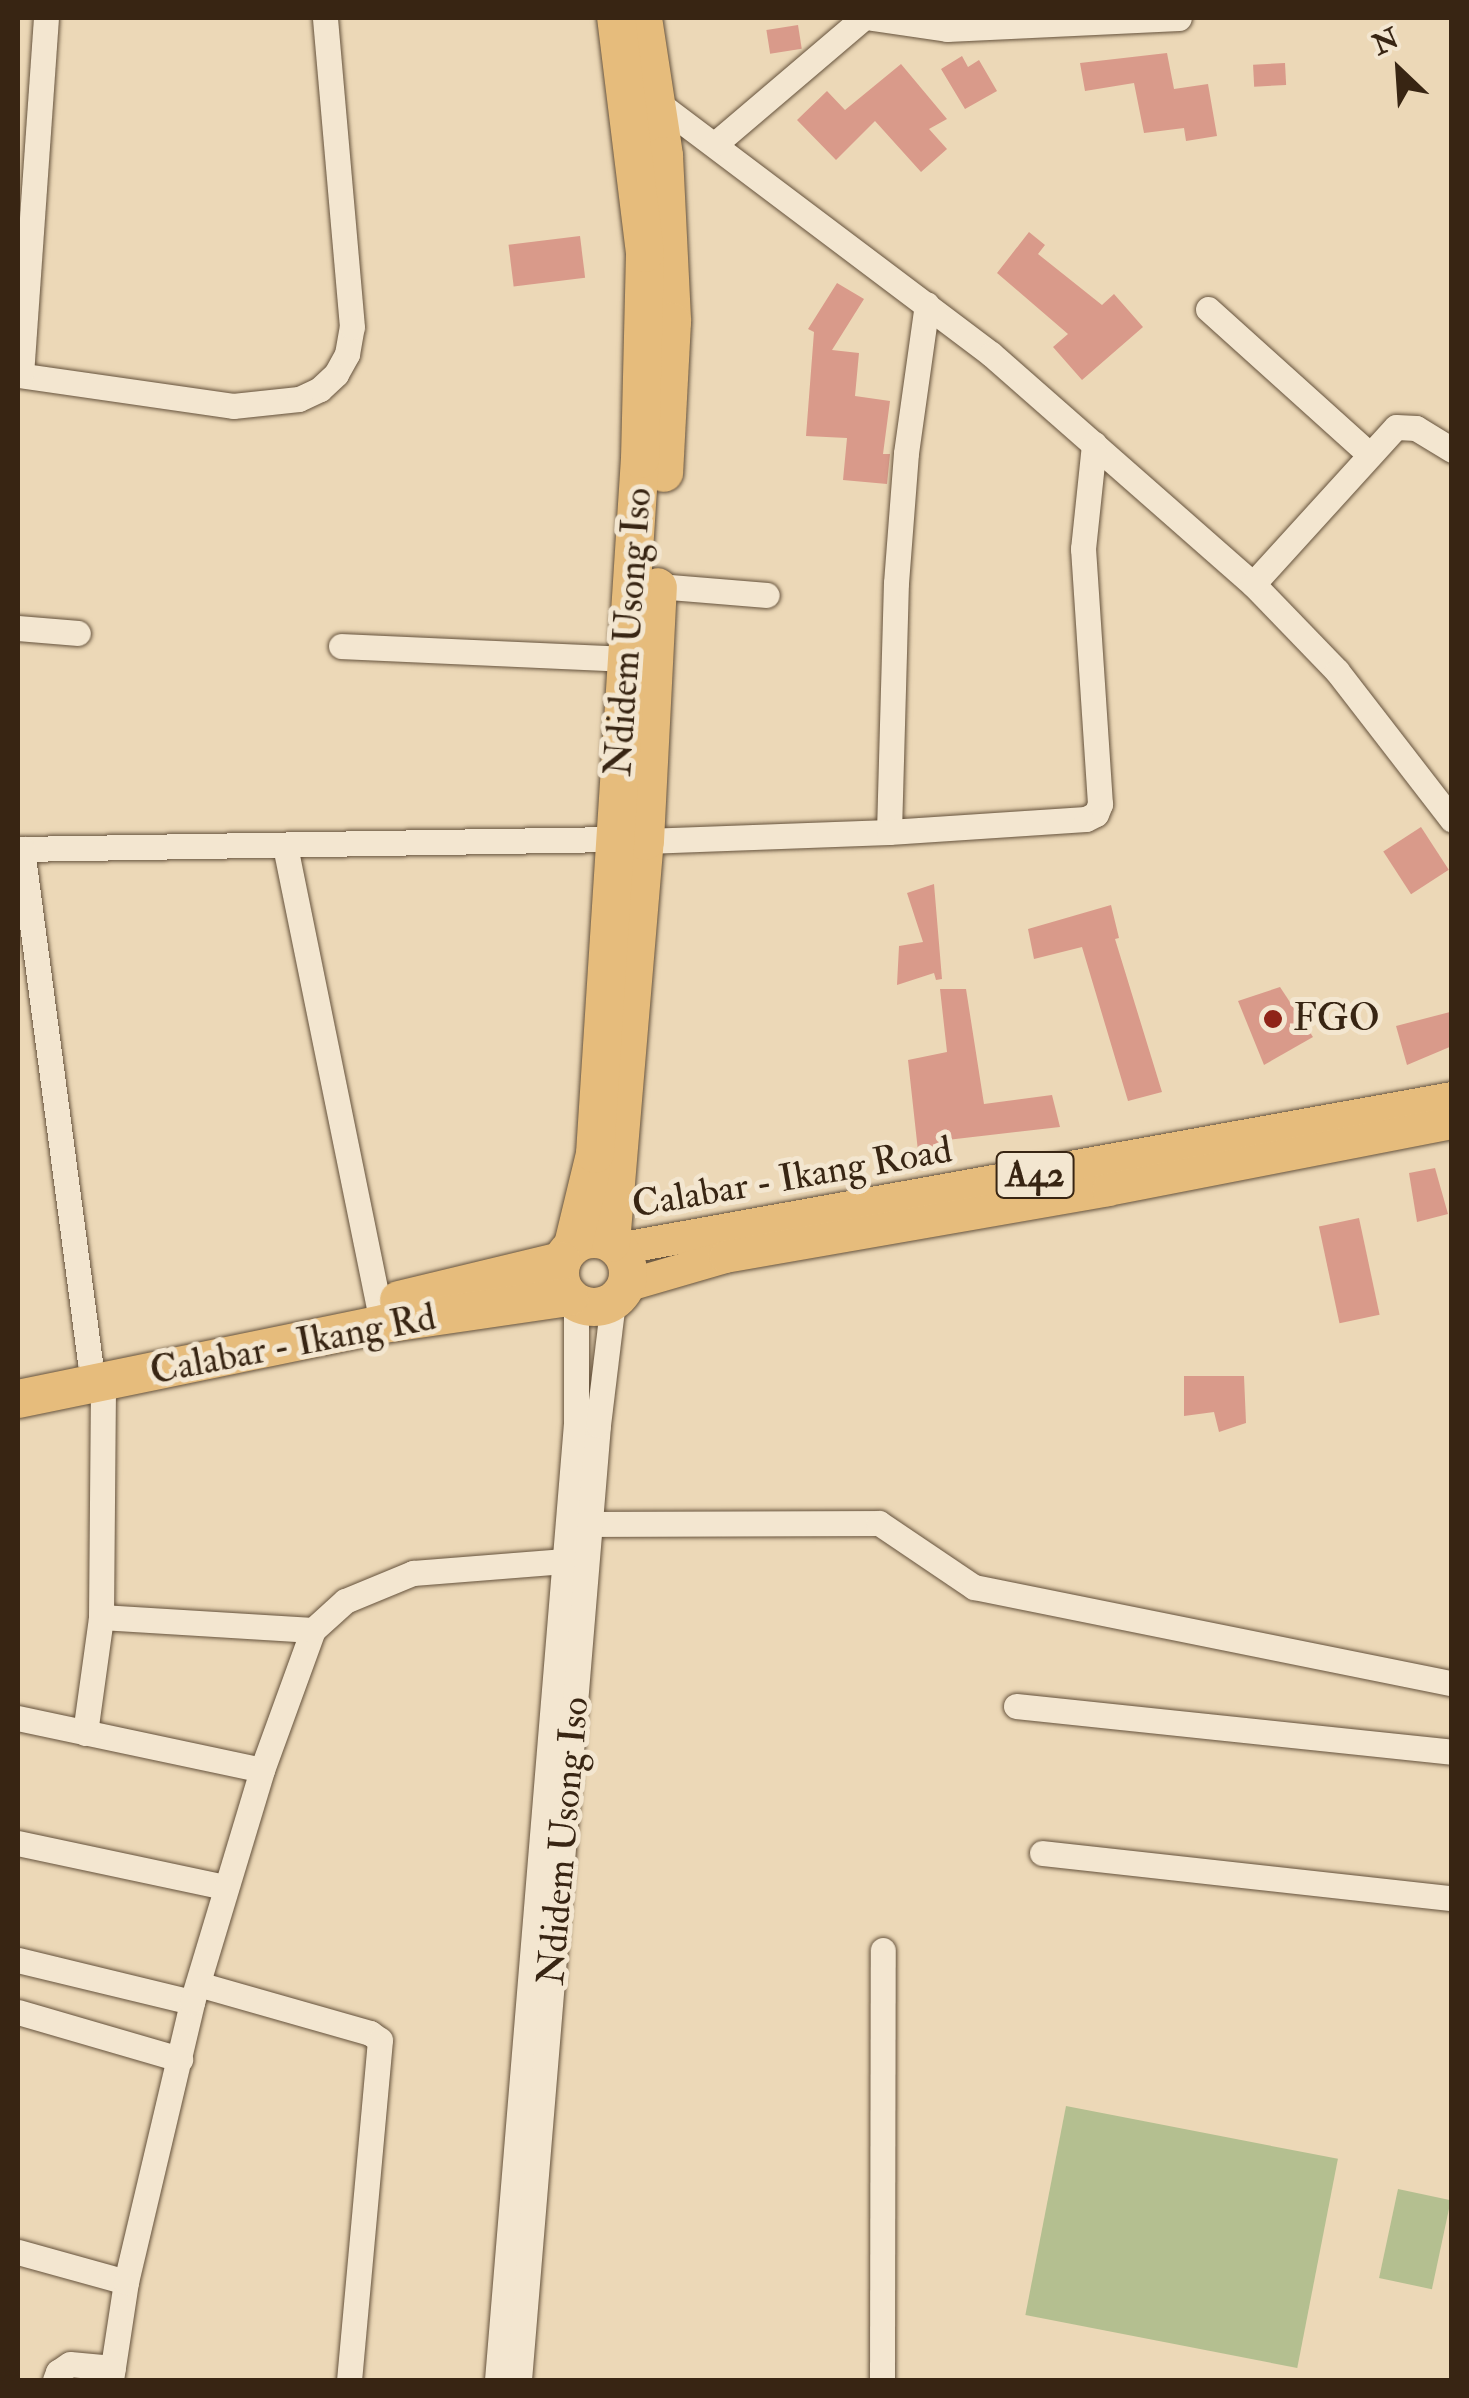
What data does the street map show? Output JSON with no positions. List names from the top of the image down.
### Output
{
  "streets": {
    "highway": ["Ndidem Usong Iso", "Calabar - Ikang Rd"],
    "main road": ["A42", "Calabar - Ikang Road"]
  },
  "crossings": [
    ["Ndidem Usong Iso", "Calabar - Ikang Road"],
    ["Ndidem Usong Iso", "Calabar - Ikang Rd"],
    ["Calabar - Ikang Road", "Calabar - Ikang Rd"]
  ],
  "places": ["FGO"],
  "north": "top left"
}
